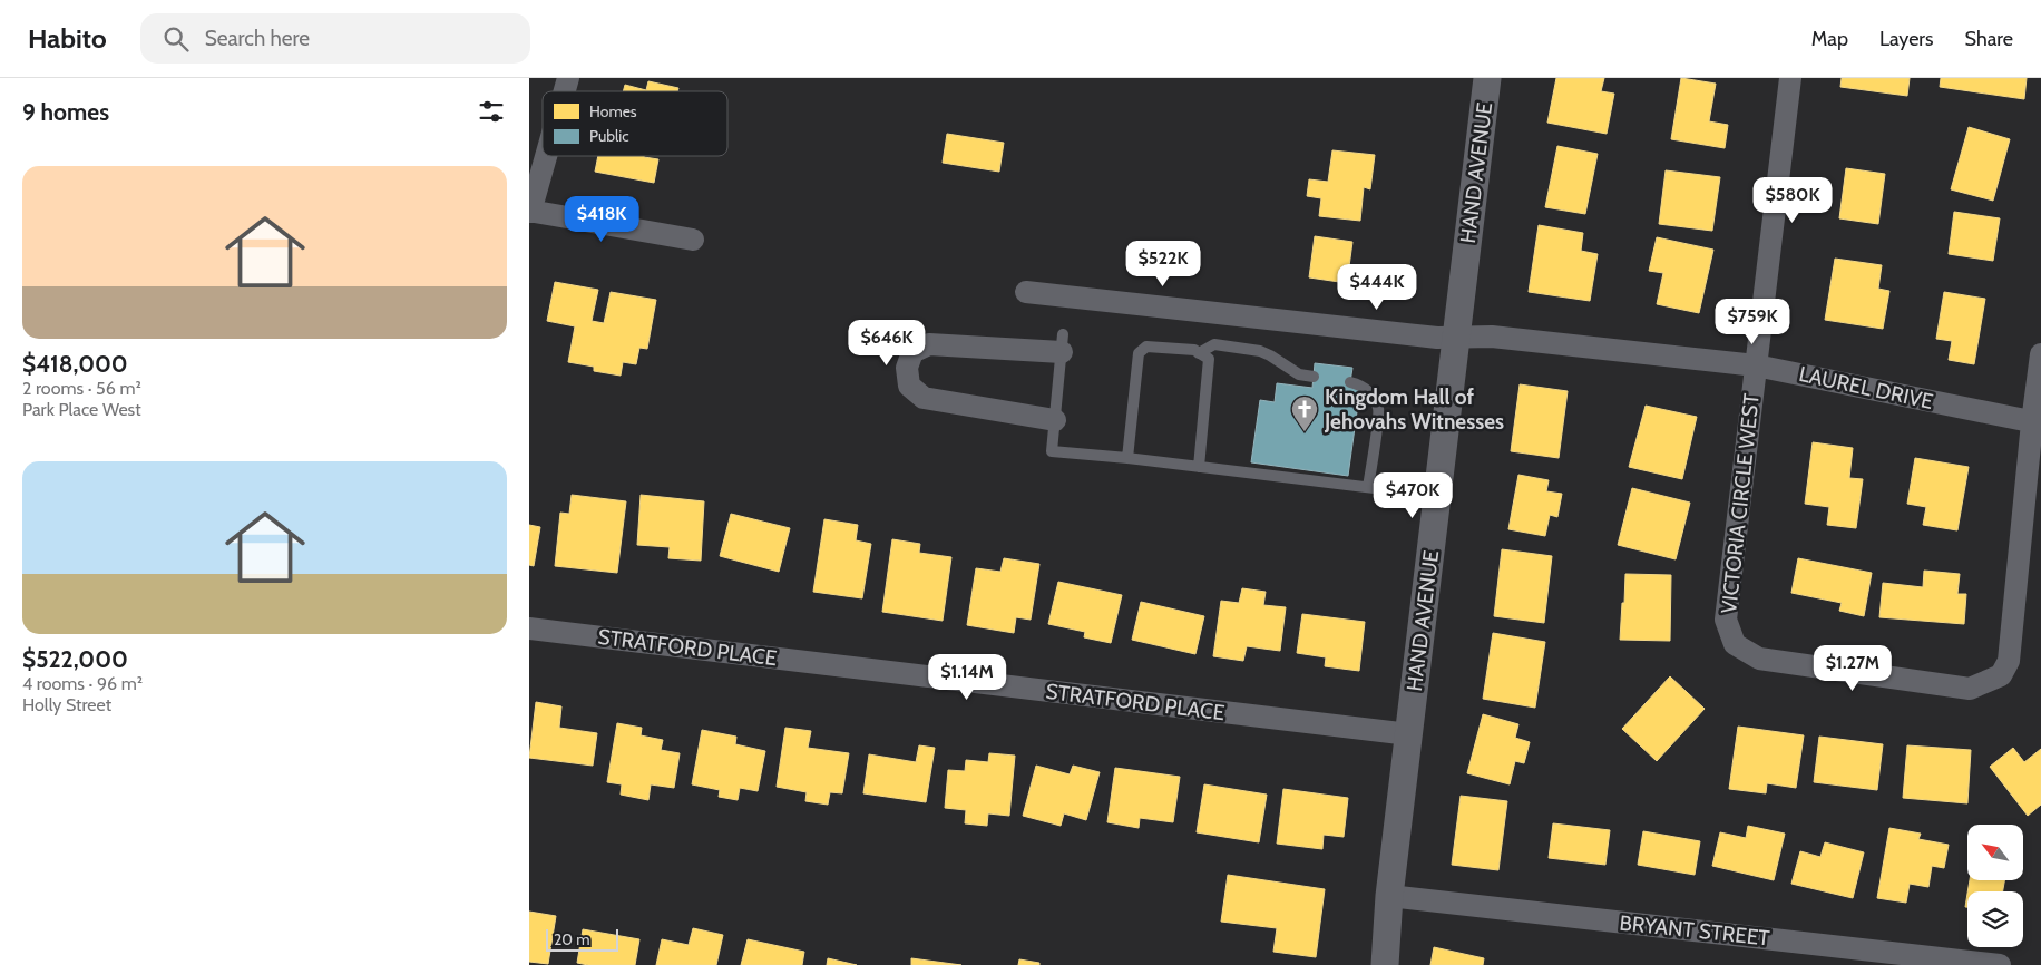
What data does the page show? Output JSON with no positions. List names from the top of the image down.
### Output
{
  "streets": {
    "street": [
      "HAND AVENUE",
      "LAUREL DRIVE",
      "VICTORIA CIRCLE WEST",
      "STRATFORD PLACE",
      "BRYANT STREET"
    ]
  },
  "crossings": [
    ["HAND AVENUE", "LAUREL DRIVE"],
    ["HAND AVENUE", "STRATFORD PLACE"],
    ["HAND AVENUE", "BRYANT STREET"],
    ["LAUREL DRIVE", "VICTORIA CIRCLE WEST"]
  ],
  "places": {
    "church": ["Kingdom Hall of Jehovahs Witnesses"]
  },
  "legend": ["Homes", "Public"],
  "scale_bar": "20 m",
  "north": "top left",
  "page": {
    "header": "Habito",
    "search": "Search here",
    "nav": ["Map", "Layers", "Share"],
    "heading": "9 homes",
    "list": [
      {
        "name": "$418,000",
        "note": "2 rooms · 56 m² · Park Place West"
      },
      {
        "name": "$522,000",
        "note": "4 rooms · 96 m² · Holly Street"
      }
    ],
    "price": [
      "$580K",
      "$418K",
      "$522K",
      "$444K",
      "$759K",
      "$646K",
      "$470K",
      "$1.27M",
      "$1.14M"
    ],
    "scale": "20 m"
  }
}
